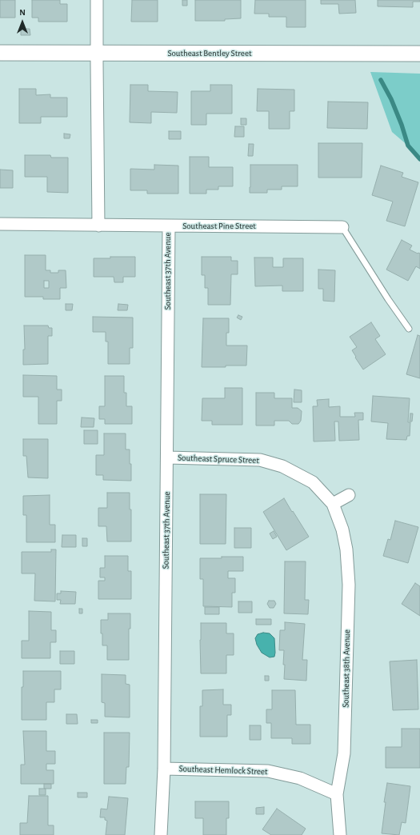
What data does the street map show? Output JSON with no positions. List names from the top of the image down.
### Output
{
  "streets": {
    "street": [
      "Southeast Bentley Street",
      "Southeast Pine Street",
      "Southeast 37th Avenue",
      "Southeast Spruce Street",
      "Southeast 38th Avenue",
      "Southeast Hemlock Street"
    ]
  },
  "crossings": [
    ["Southeast Pine Street", "Southeast 37th Avenue"],
    ["Southeast 37th Avenue", "Southeast Spruce Street"],
    ["Southeast 37th Avenue", "Southeast Hemlock Street"],
    ["Southeast Spruce Street", "Southeast 38th Avenue"],
    ["Southeast 38th Avenue", "Southeast Hemlock Street"]
  ],
  "north": "top"
}
